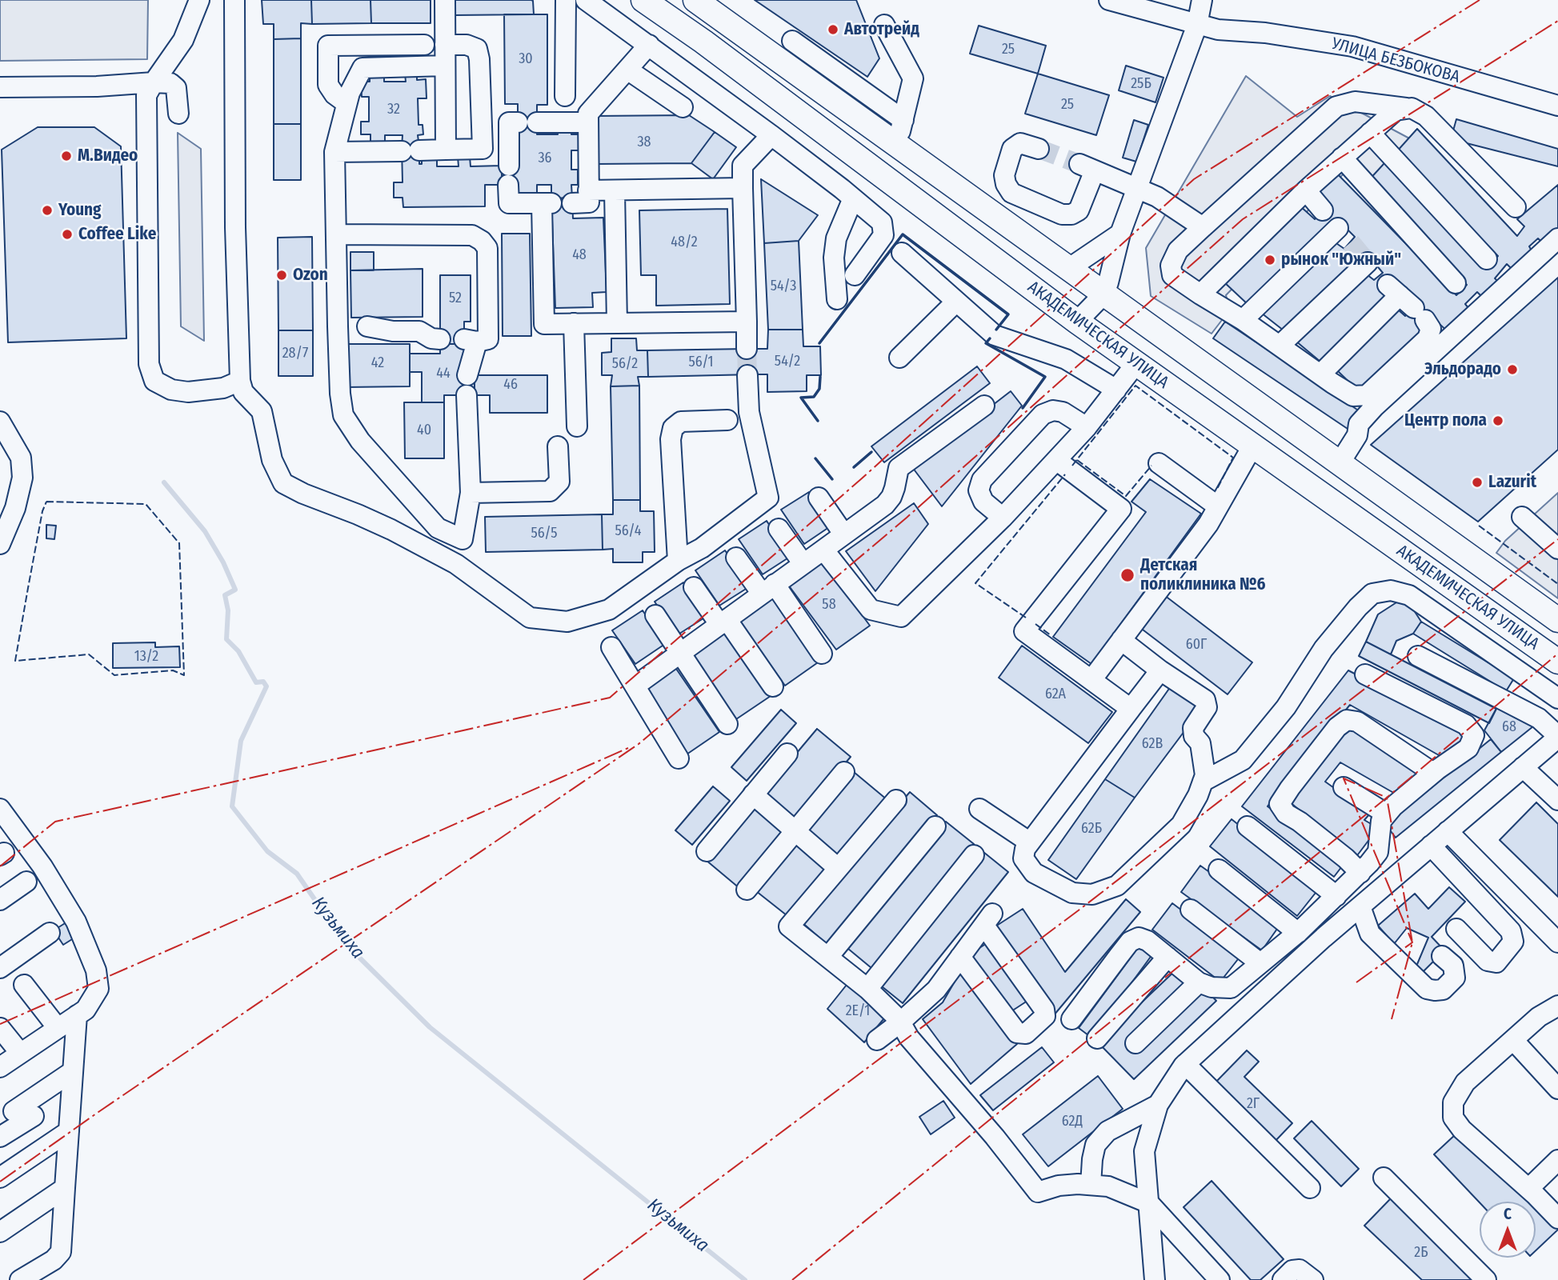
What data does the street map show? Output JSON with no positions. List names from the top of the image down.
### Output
{
  "streets": {
    "main road": ["АКАДЕМИЧЕСКАЯ УЛИЦА"],
    "street": ["УЛИЦА БЕЗБОКОВА"]
  },
  "water": ["Кузьмиха"],
  "places": [
    "Автотрейд",
    "М.Видео",
    "Young",
    "Coffee Like",
    "рынок \"Южный\"",
    "Ozon",
    "Эльдорадо",
    "Центр пола",
    "Lazurit",
    "Детская поликлиника №6"
  ],
  "house_numbers": [
    "25",
    "30",
    "25Б",
    "25",
    "32",
    "38",
    "36",
    "48/2",
    "48",
    "54/3",
    "52",
    "28/7",
    "54/2",
    "56/1",
    "42",
    "56/2",
    "44",
    "46",
    "40",
    "56/4",
    "56/5",
    "58",
    "60Г",
    "13/2",
    "62А",
    "68",
    "62В",
    "62Б",
    "2Е/1",
    "2Г",
    "62Д",
    "2Б"
  ],
  "north": "top"
}
